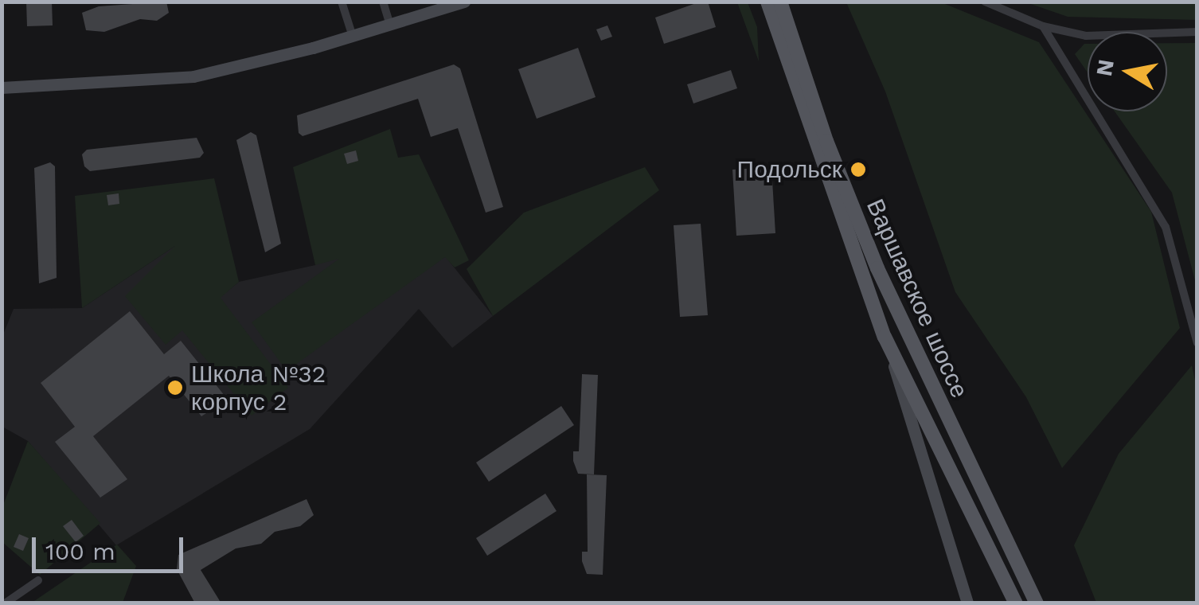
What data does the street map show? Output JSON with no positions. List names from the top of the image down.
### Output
{
  "streets": {
    "main road": ["Варшавское шоссе"]
  },
  "places": ["Подольск", "Школа №32 корпус 2"],
  "scale_bar": "100 m",
  "north": "left"
}
